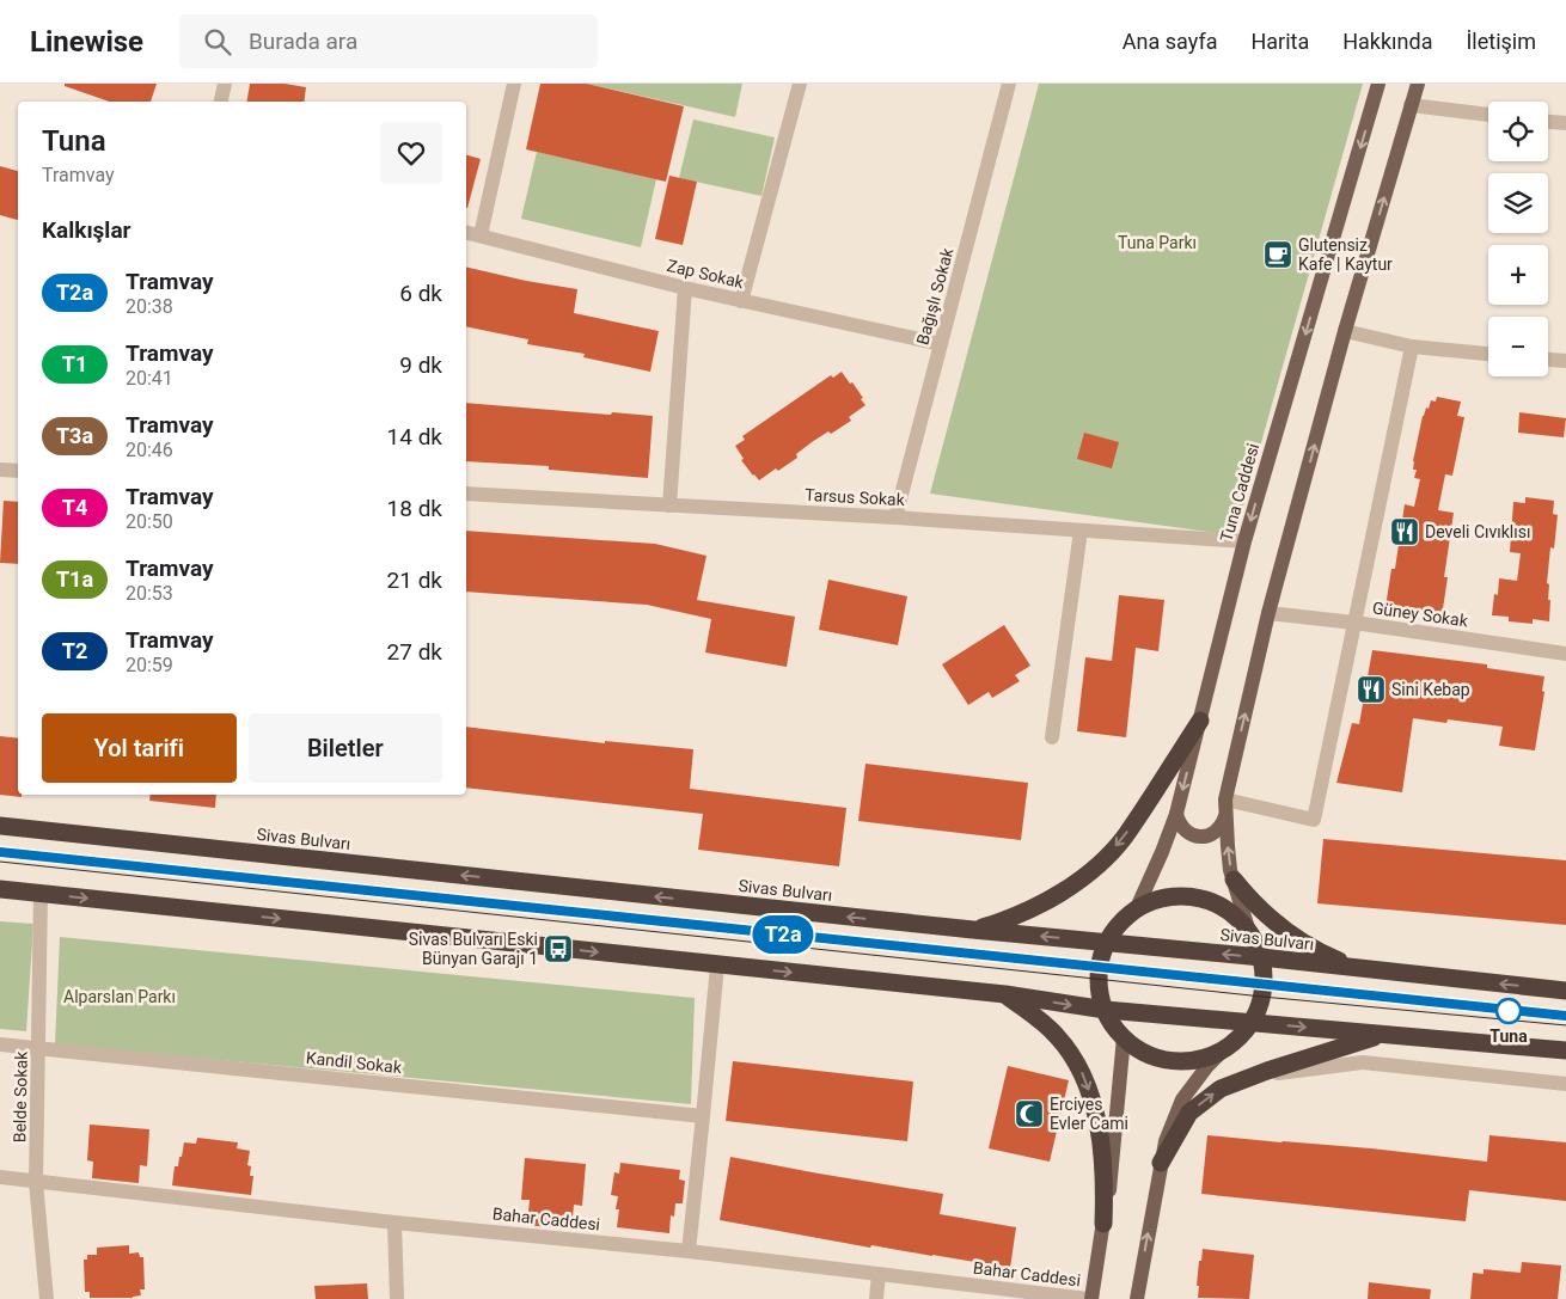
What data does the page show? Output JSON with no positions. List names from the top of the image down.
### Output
{
  "streets": {
    "highway": ["Sivas Bulvarı"],
    "main road": ["Tuna Caddesi"],
    "street": [
      "Zap Sokak",
      "Bağışlı Sokak",
      "Tarsus Sokak",
      "Güney Sokak",
      "Kandil Sokak",
      "Belde Sokak",
      "Bahar Caddesi"
    ]
  },
  "crossings": [
    ["Zap Sokak", "Bağışlı Sokak"],
    ["Bağışlı Sokak", "Tarsus Sokak"],
    ["Tuna Caddesi", "Tarsus Sokak"],
    ["Kandil Sokak", "Belde Sokak"],
    ["Belde Sokak", "Bahar Caddesi"]
  ],
  "parks": ["Tuna Parkı", "Alparslan Parkı"],
  "places": {
    "cafe": ["Glutensiz Kafe | Kaytur"],
    "restaurant": ["Develi Cıvıklısı", "Sini Kebap"],
    "bus stop": ["Sivas Bulvarı Eski Bünyan Garajı 1"],
    "other": ["Tuna"],
    "mosque": ["Erciyes Evler Cami"]
  },
  "lines": ["tram line T2a"],
  "page": {
    "header": "Linewise",
    "search": "Burada ara",
    "nav": [
      "Ana sayfa",
      "Harita",
      "Hakkında",
      "İletişim"
    ],
    "on_map": "T2a",
    "map_buttons": ["+", "−"],
    "heading": [
      ["Tuna", "Tramvay"],
      "Kalkışlar"
    ],
    "list": [
      {
        "mark": "T2a",
        "name": "Tramvay",
        "note": "20:38",
        "value": "6 dk"
      },
      {
        "mark": "T1",
        "name": "Tramvay",
        "note": "20:41",
        "value": "9 dk"
      },
      {
        "mark": "T3a",
        "name": "Tramvay",
        "note": "20:46",
        "value": "14 dk"
      },
      {
        "mark": "T4",
        "name": "Tramvay",
        "note": "20:50",
        "value": "18 dk"
      },
      {
        "mark": "T1a",
        "name": "Tramvay",
        "note": "20:53",
        "value": "21 dk"
      },
      {
        "mark": "T2",
        "name": "Tramvay",
        "note": "20:59",
        "value": "27 dk"
      }
    ],
    "buttons": ["Yol tarifi", "Biletler"]
  }
}
